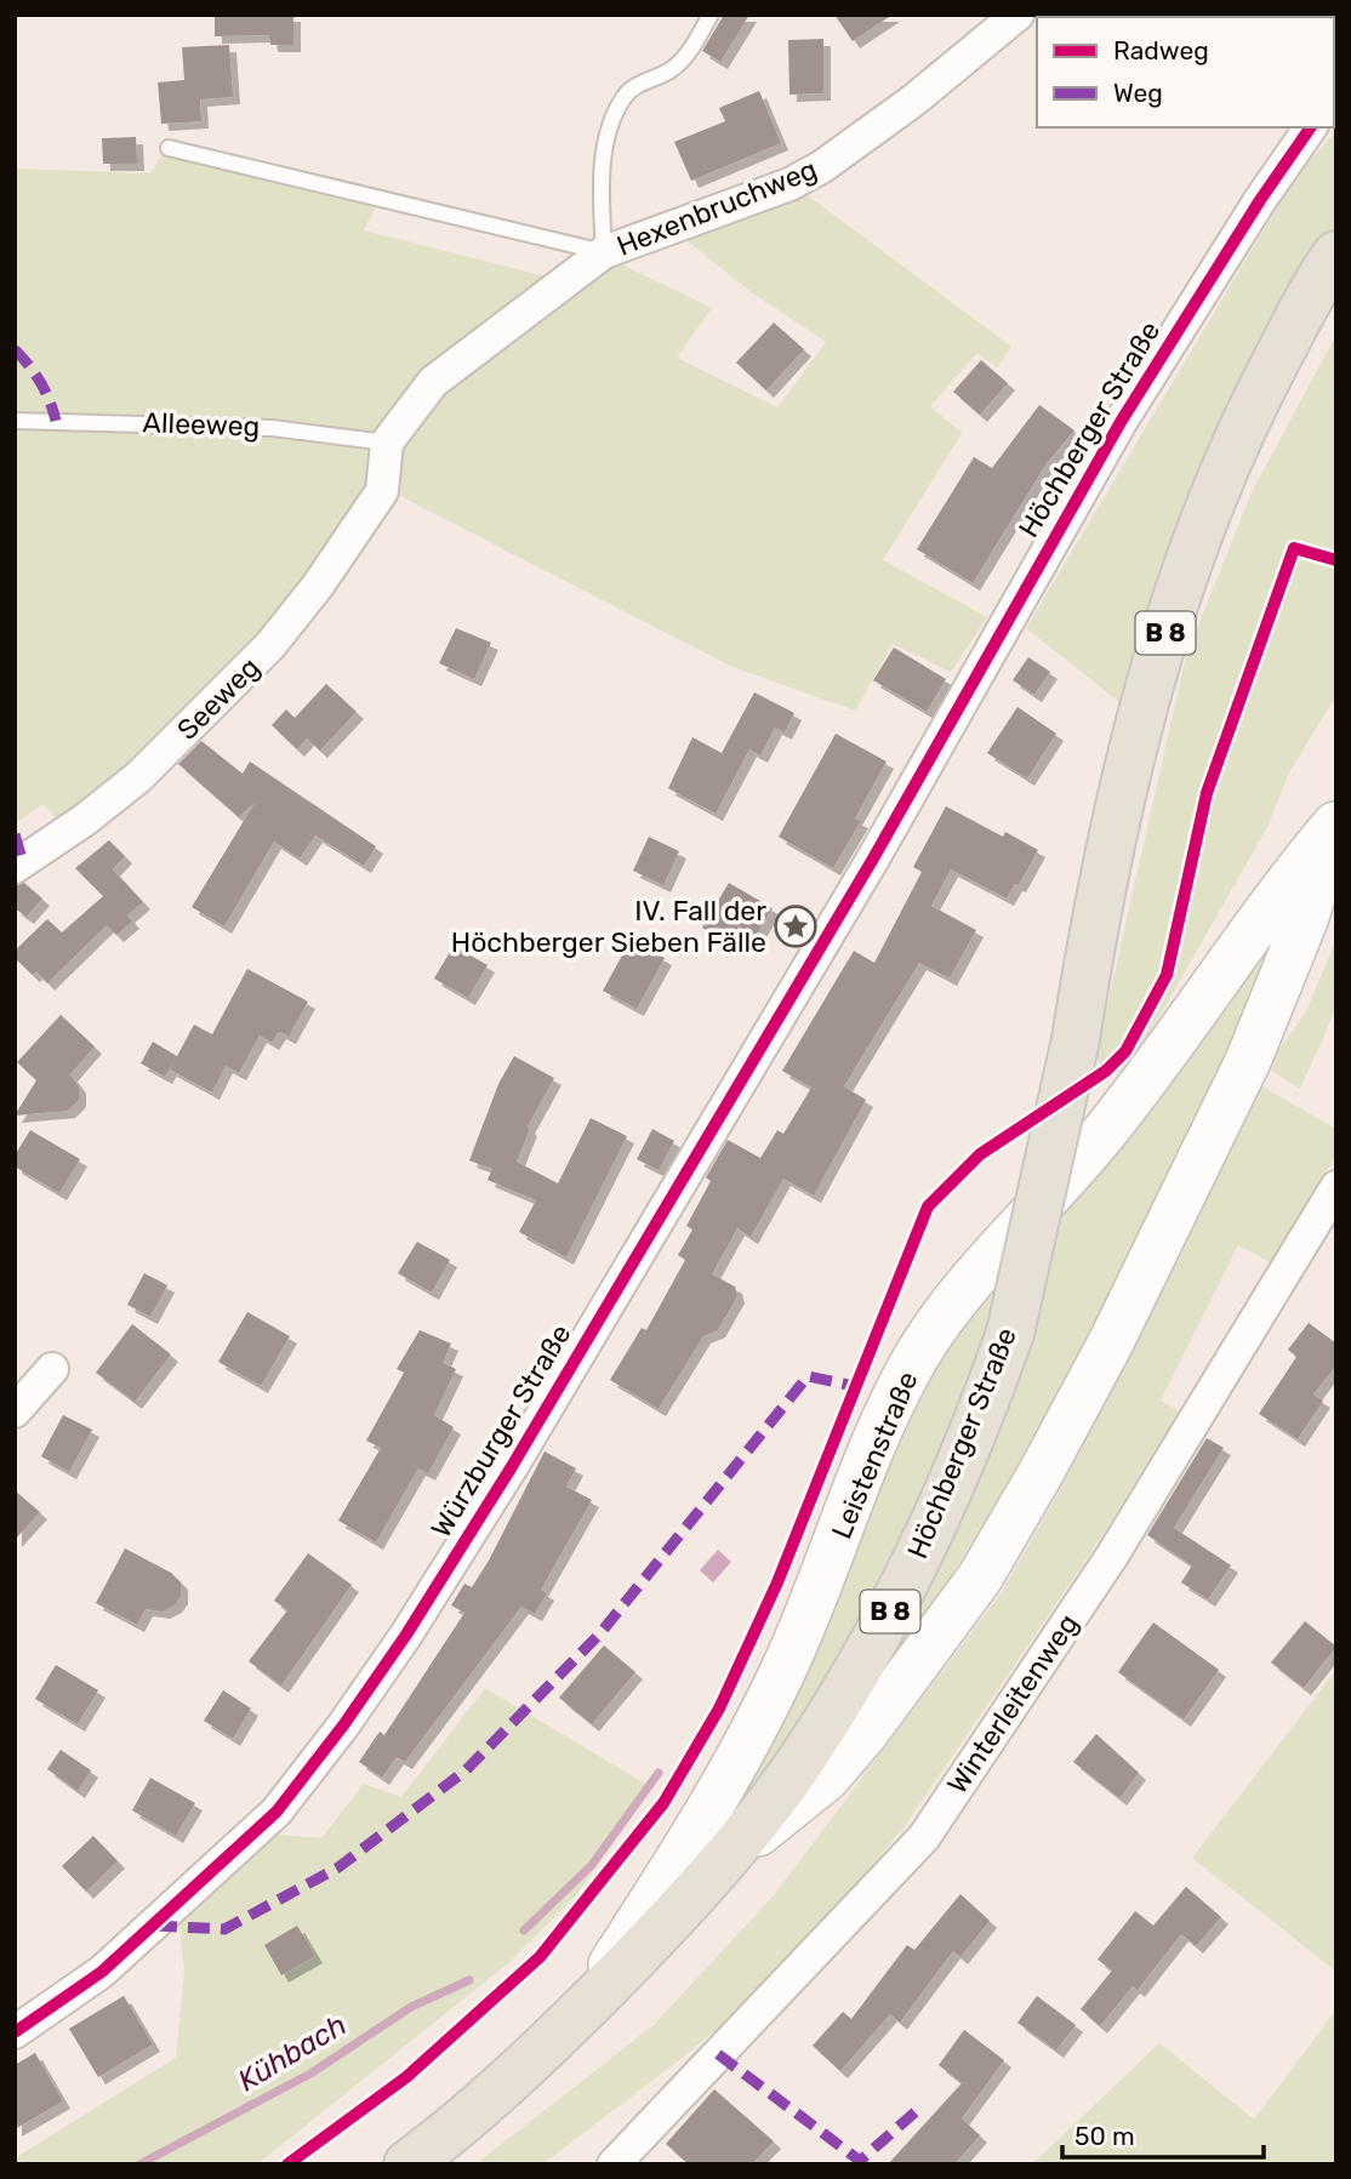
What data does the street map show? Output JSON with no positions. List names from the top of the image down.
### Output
{
  "streets": {
    "main road": ["Höchberger Straße", "B 8", "Leistenstraße"],
    "street": [
      "Hexenbruchweg",
      "Seeweg",
      "Würzburger Straße",
      "Winterleitenweg"
    ],
    "lane": ["Alleeweg"]
  },
  "crossings": [
    ["Hexenbruchweg", "Alleeweg"],
    ["Hexenbruchweg", "Seeweg"],
    ["Alleeweg", "Seeweg"],
    ["Höchberger Straße", "B 8"],
    ["Höchberger Straße", "Würzburger Straße"],
    ["Höchberger Straße", "Leistenstraße"],
    ["B 8", "Leistenstraße"]
  ],
  "water": ["Kühbach"],
  "places": {
    "place": ["IV. Fall der Höchberger Sieben Fälle"]
  },
  "legend": ["Radweg", "Weg"],
  "scale_bar": "50 m"
}
